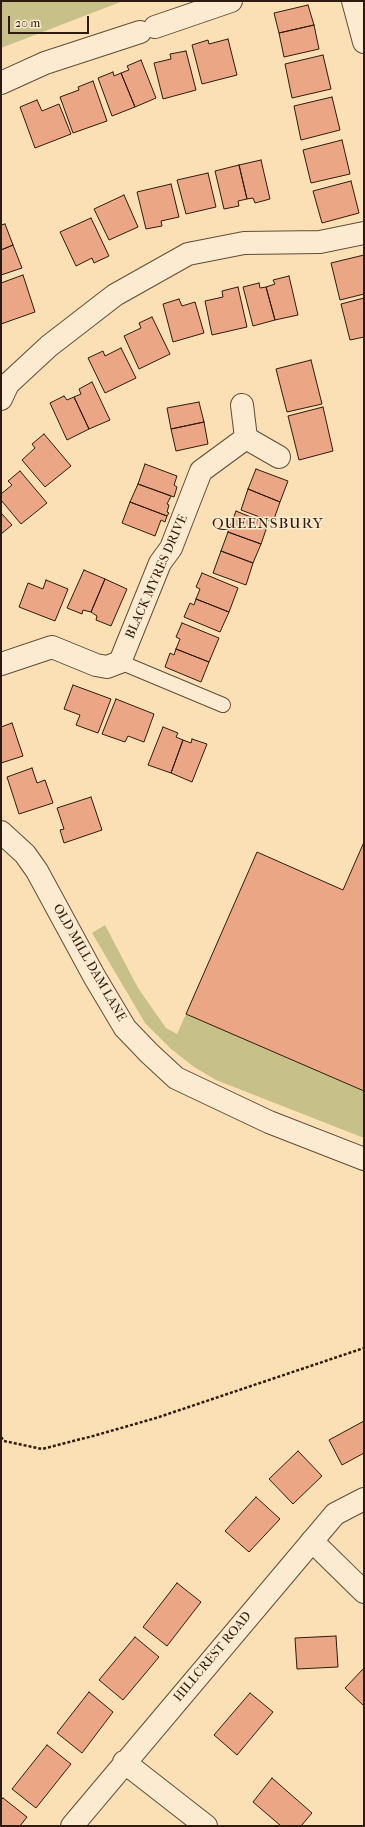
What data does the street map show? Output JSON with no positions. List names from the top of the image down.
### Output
{
  "streets": {
    "street": ["BLACK MYRES DRIVE", "OLD MILL DAM LANE", "HILLCREST ROAD"]
  },
  "districts": ["QUEENSBURY"],
  "scale_bar": "20 m"
}
